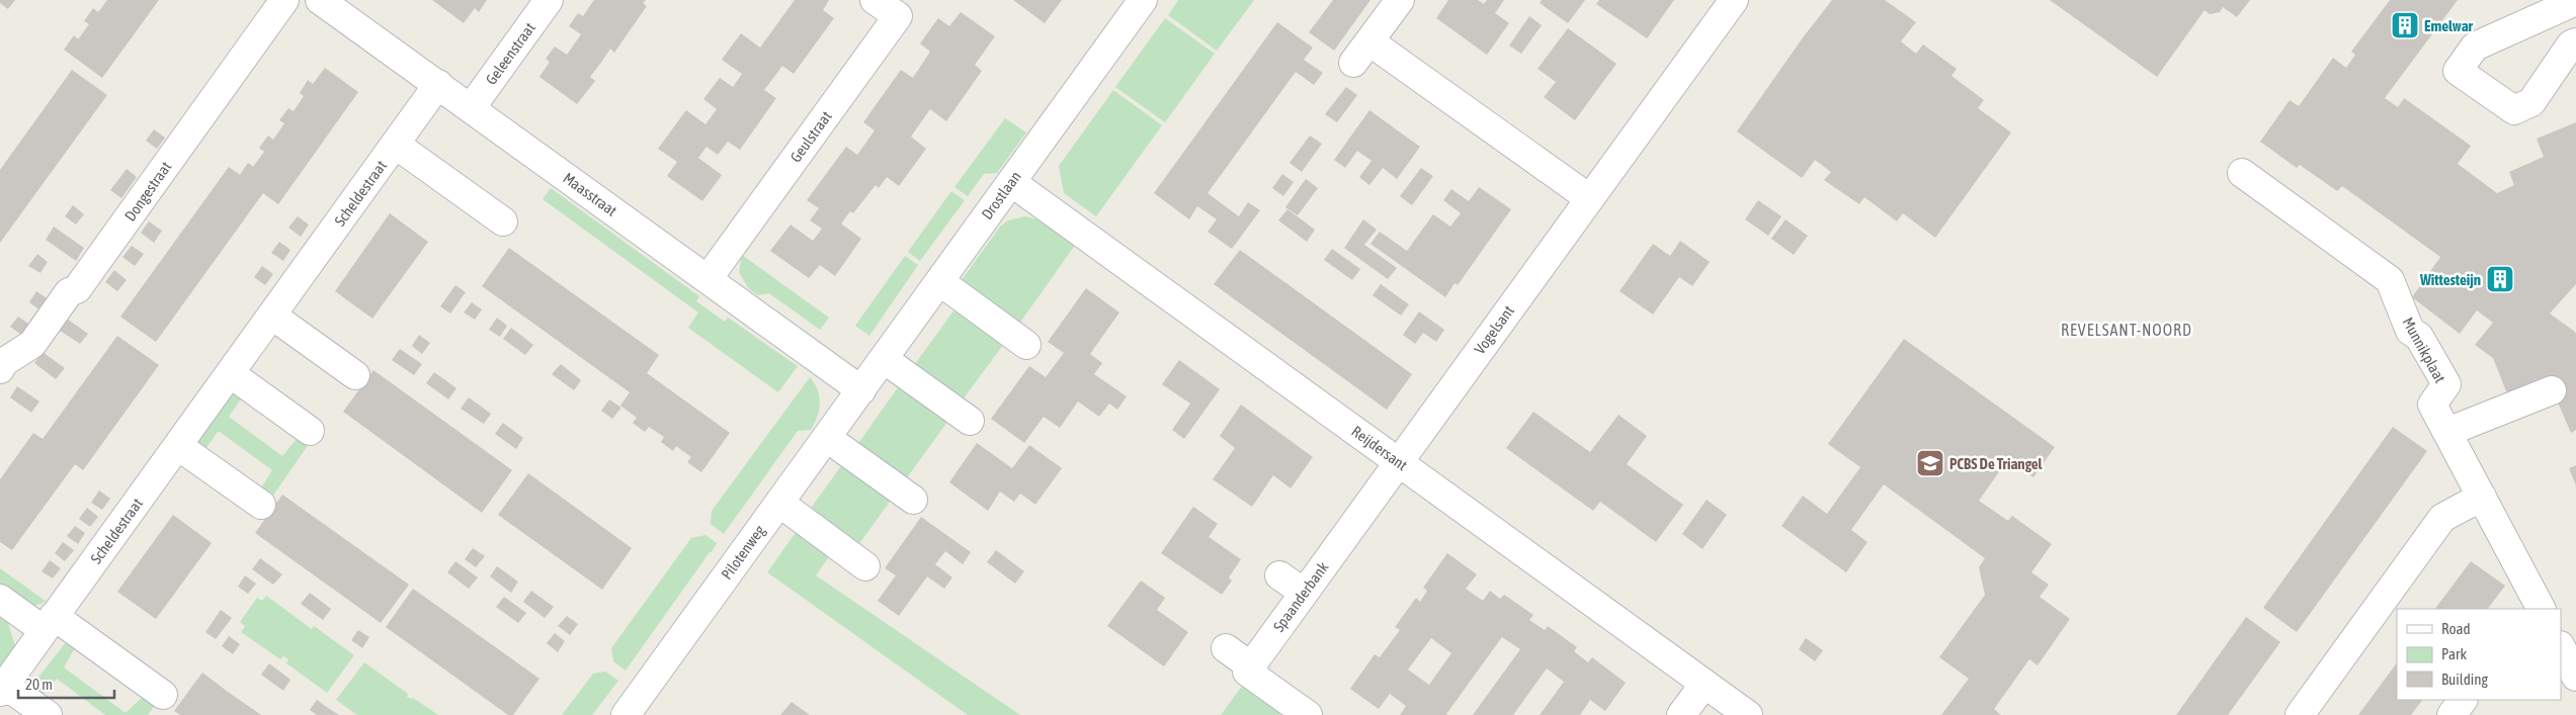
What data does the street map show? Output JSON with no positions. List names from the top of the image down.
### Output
{
  "streets": {
    "street": [
      "Geleenstraat",
      "Geulstraat",
      "Dongestraat",
      "Scheldestraat",
      "Maasstraat",
      "Drostlaan",
      "Vogelsant",
      "Munnikplaat",
      "Reijdersant",
      "Pilotenweg",
      "Spaanderbank"
    ]
  },
  "crossings": [
    ["Geleenstraat", "Maasstraat"],
    ["Geulstraat", "Maasstraat"],
    ["Scheldestraat", "Maasstraat"],
    ["Maasstraat", "Drostlaan"],
    ["Maasstraat", "Pilotenweg"],
    ["Drostlaan", "Reijdersant"],
    ["Drostlaan", "Pilotenweg"],
    ["Vogelsant", "Reijdersant"],
    ["Vogelsant", "Spaanderbank"],
    ["Reijdersant", "Spaanderbank"]
  ],
  "districts": ["REVELSANT-NOORD"],
  "places": {
    "building": ["Emelwar", "Wittesteijn"],
    "school or university": ["PCBS De Triangel"]
  },
  "legend": ["Road", "Park", "Building"],
  "scale_bar": "20 m"
}
